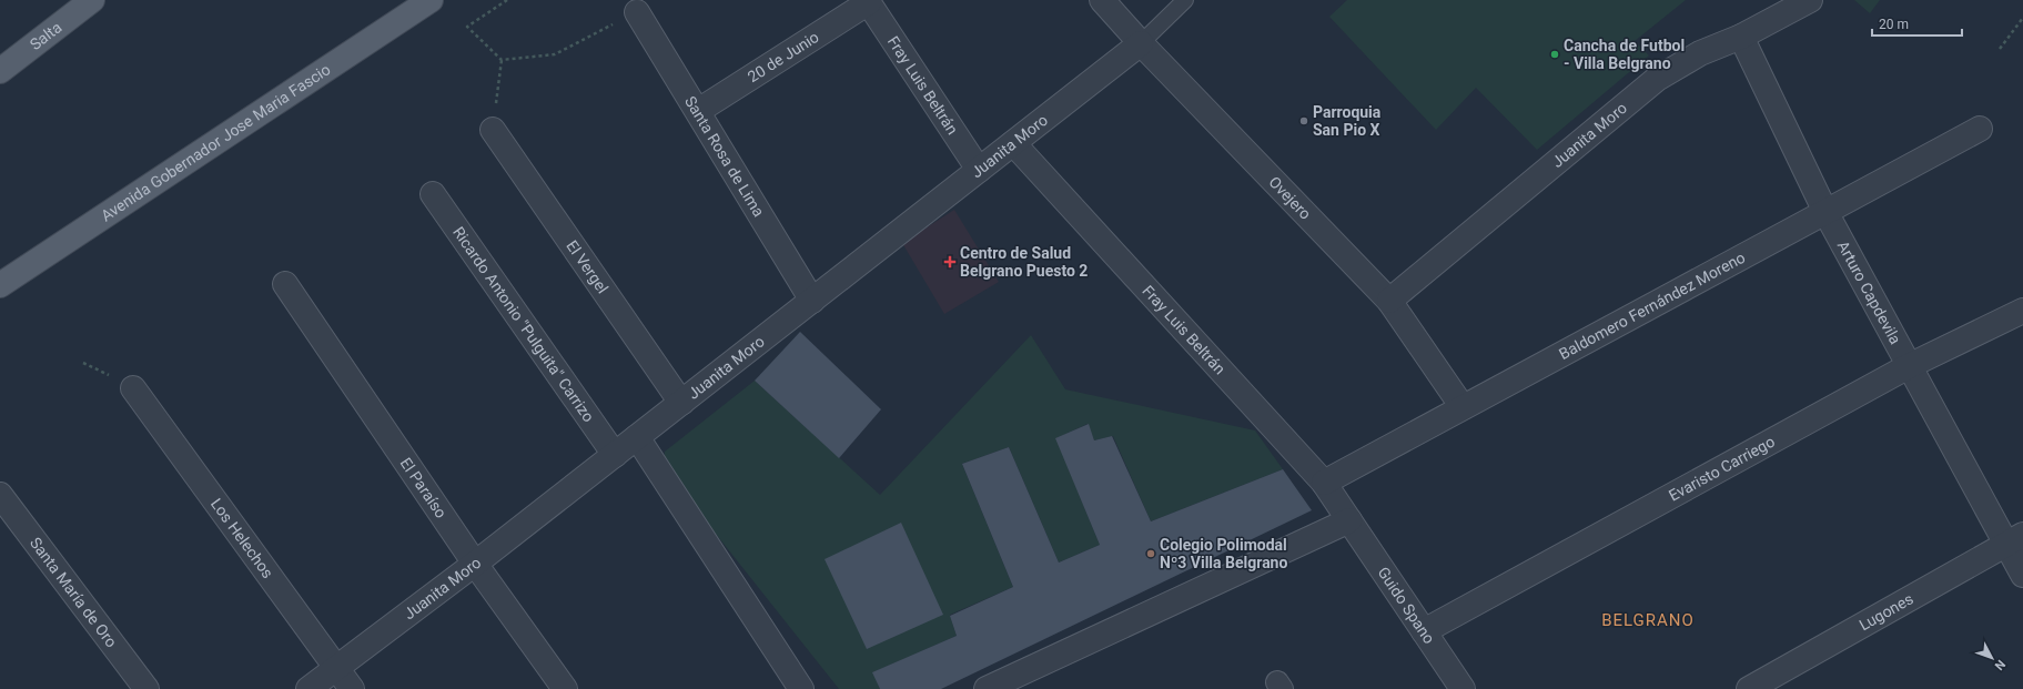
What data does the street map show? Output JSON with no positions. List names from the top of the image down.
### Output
{
  "streets": {
    "main road": ["Salta", "Avenida Gobernador Jose Maria Fascio"],
    "street": [
      "20 de Junio",
      "Fray Luis Beltrán",
      "Juanita Moro",
      "Santa Rosa de Lima",
      "Ovejero",
      "El Vergel",
      "Arturo Capdevila",
      "Baldomero Fernández Moreno",
      "Ricardo Antonio \"Pulguita\" Carrizo",
      "Evaristo Carriego",
      "El Paraíso",
      "Los Helechos",
      "Santa María de Oro",
      "Guido Spano",
      "Lugones"
    ]
  },
  "crossings": [
    ["20 de Junio", "Fray Luis Beltrán"],
    ["20 de Junio", "Santa Rosa de Lima"],
    ["Fray Luis Beltrán", "Juanita Moro"],
    ["Fray Luis Beltrán", "Baldomero Fernández Moreno"],
    ["Fray Luis Beltrán", "Guido Spano"],
    ["Juanita Moro", "Santa Rosa de Lima"],
    ["Juanita Moro", "Ovejero"],
    ["Juanita Moro", "El Vergel"],
    ["Juanita Moro", "Arturo Capdevila"],
    ["Juanita Moro", "Ricardo Antonio \"Pulguita\" Carrizo"],
    ["Juanita Moro", "El Paraíso"],
    ["Juanita Moro", "Los Helechos"],
    ["Ovejero", "Baldomero Fernández Moreno"],
    ["Arturo Capdevila", "Baldomero Fernández Moreno"],
    ["Arturo Capdevila", "Evaristo Carriego"],
    ["Arturo Capdevila", "Lugones"],
    ["Evaristo Carriego", "Guido Spano"]
  ],
  "districts": ["BELGRANO"],
  "places": {
    "other": ["Cancha de Futbol - Villa Belgrano", "Parroquia San Pio X", "Colegio Polimodal Nº3 Villa Belgrano"],
    "health": ["Centro de Salud Belgrano Puesto 2"]
  },
  "scale_bar": "20 m",
  "north": "bottom right"
}
